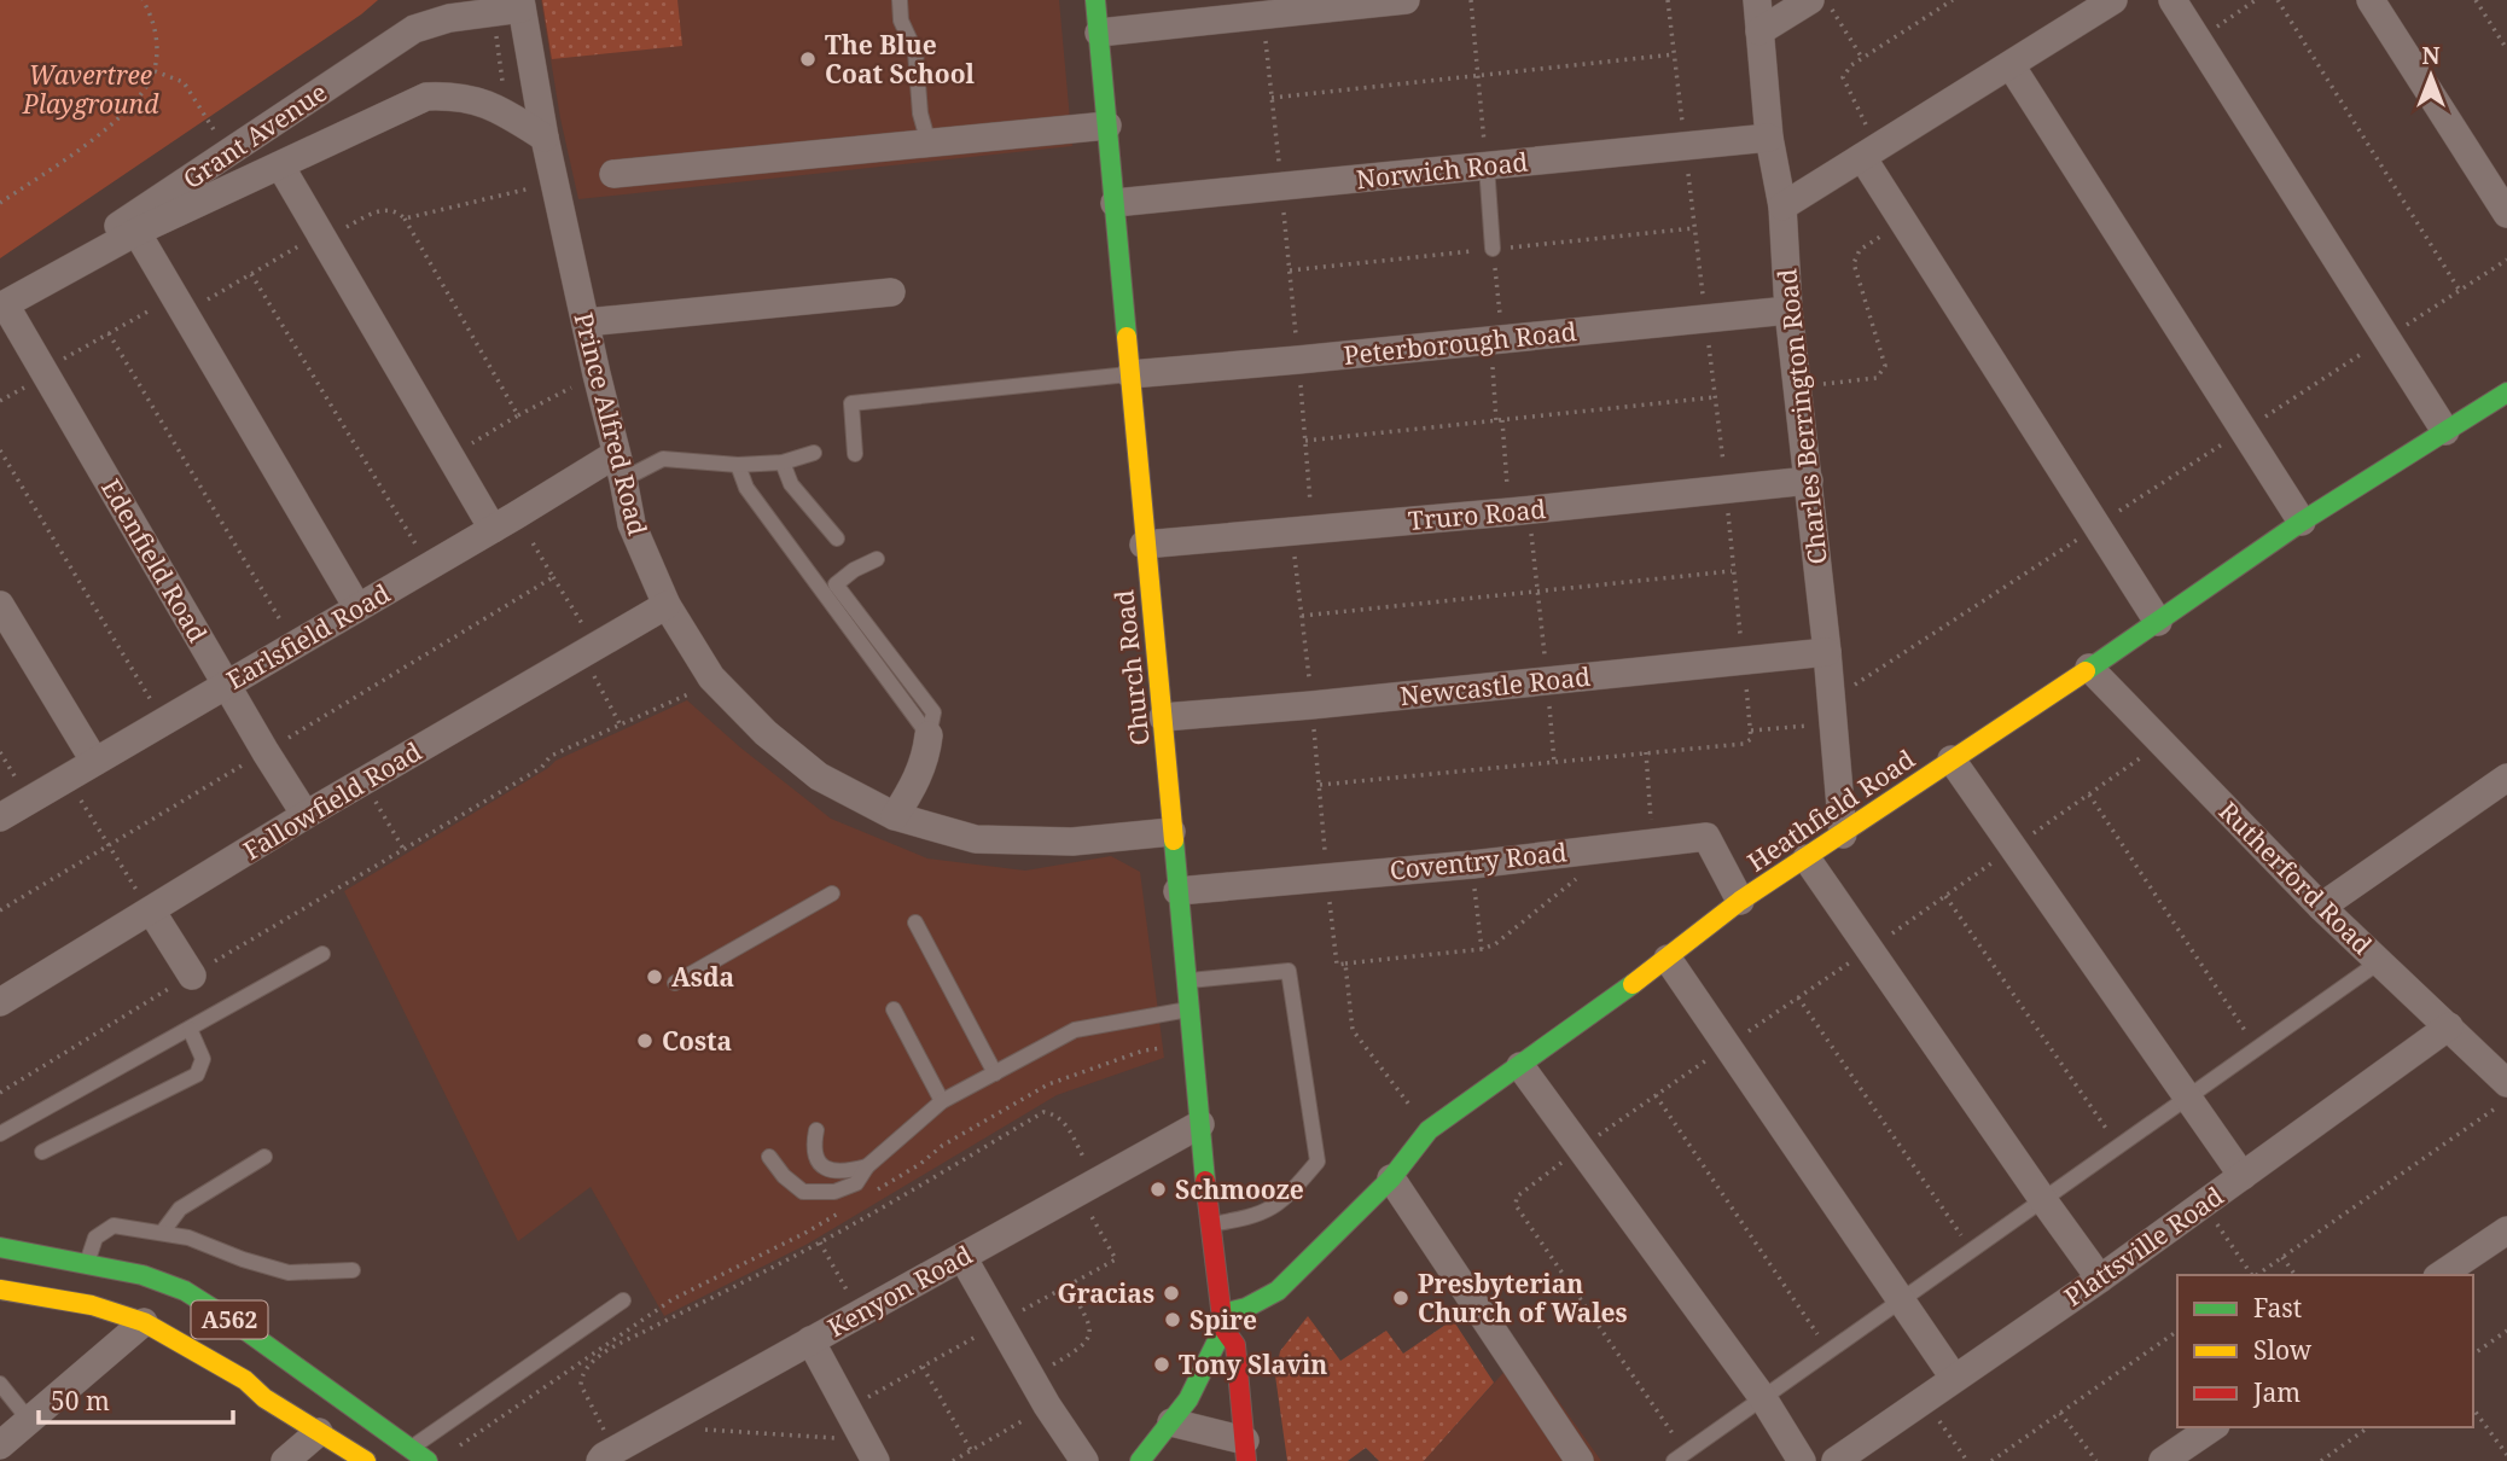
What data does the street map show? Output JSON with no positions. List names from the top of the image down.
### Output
{
  "streets": {
    "main road": ["Church Road", "Heathfield Road", "A562"],
    "street": [
      "Grant Avenue",
      "Norwich Road",
      "Peterborough Road",
      "Charles Berrington Road",
      "Prince Alfred Road",
      "Truro Road",
      "Edenfield Road",
      "Earlsfield Road",
      "Newcastle Road",
      "Fallowfield Road",
      "Coventry Road",
      "Rutherford Road",
      "Plattsville Road",
      "Kenyon Road"
    ]
  },
  "crossings": [
    ["Grant Avenue", "Prince Alfred Road"],
    ["Grant Avenue", "Edenfield Road"],
    ["Norwich Road", "Charles Berrington Road"],
    ["Norwich Road", "Church Road"],
    ["Peterborough Road", "Charles Berrington Road"],
    ["Peterborough Road", "Church Road"],
    ["Charles Berrington Road", "Truro Road"],
    ["Charles Berrington Road", "Newcastle Road"],
    ["Charles Berrington Road", "Heathfield Road"],
    ["Prince Alfred Road", "Earlsfield Road"],
    ["Prince Alfred Road", "Church Road"],
    ["Prince Alfred Road", "Fallowfield Road"],
    ["Truro Road", "Church Road"],
    ["Edenfield Road", "Earlsfield Road"],
    ["Edenfield Road", "Fallowfield Road"],
    ["Church Road", "Newcastle Road"],
    ["Church Road", "Heathfield Road"],
    ["Church Road", "Coventry Road"],
    ["Church Road", "Kenyon Road"],
    ["Heathfield Road", "Coventry Road"],
    ["Heathfield Road", "Rutherford Road"],
    ["Rutherford Road", "Plattsville Road"]
  ],
  "parks": ["Wavertree Playground"],
  "places": [
    "The Blue Coat School",
    "Asda",
    "Costa",
    "Schmooze",
    "Gracias",
    "Presbyterian Church of Wales",
    "Spire",
    "Tony Slavin"
  ],
  "legend": ["Fast", "Slow", "Jam"],
  "scale_bar": "50 m",
  "north": "top"
}
